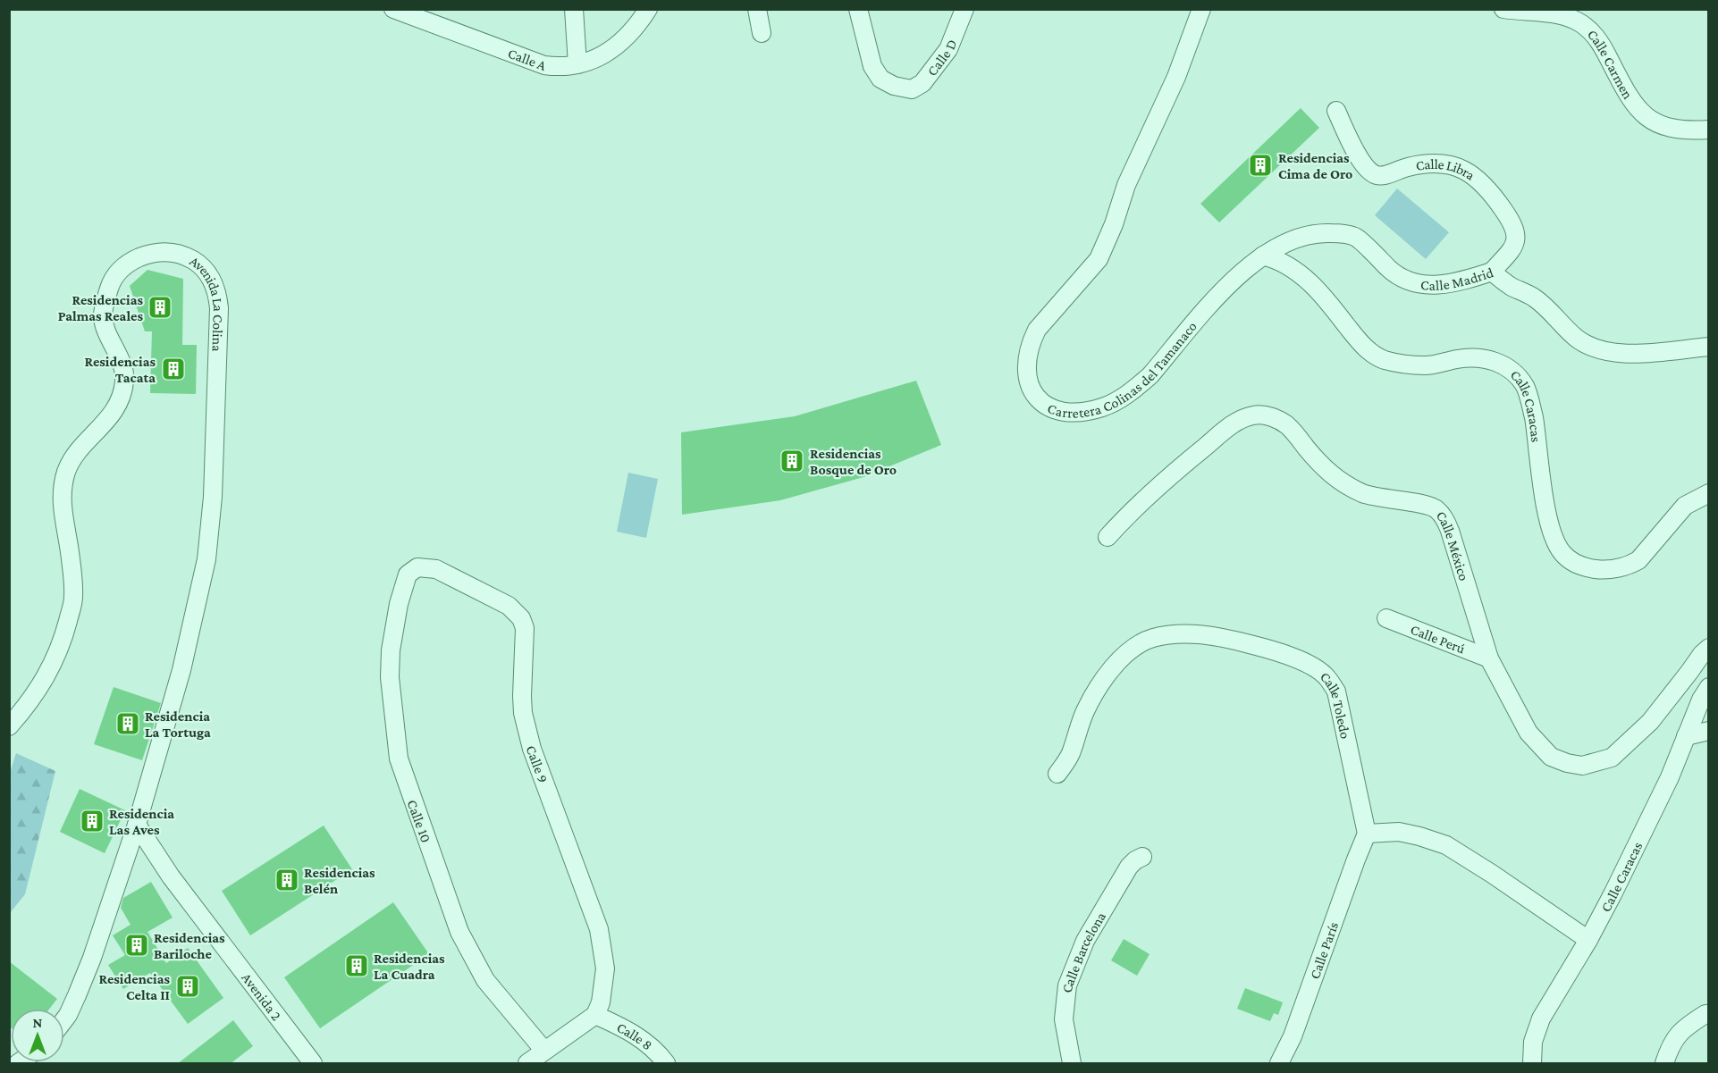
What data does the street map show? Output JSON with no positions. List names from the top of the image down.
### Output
{
  "streets": {
    "street": [
      "Calle D",
      "Calle A",
      "Calle Carmen",
      "Calle Libra",
      "Calle Madrid",
      "Avenida La Colina",
      "Carretera Colinas del Tamanaco",
      "Calle Caracas",
      "Calle México",
      "Calle Perú",
      "Calle Toledo",
      "Calle 9",
      "Calle 10",
      "Calle París",
      "Calle Barcelona",
      "Avenida 2",
      "Calle 8"
    ]
  },
  "crossings": [
    ["Calle Libra", "Calle Madrid"],
    ["Calle Madrid", "Carretera Colinas del Tamanaco"],
    ["Calle Madrid", "Calle Caracas"],
    ["Avenida La Colina", "Avenida 2"],
    ["Carretera Colinas del Tamanaco", "Calle Caracas"],
    ["Calle México", "Calle Perú"],
    ["Calle Toledo", "Calle París"],
    ["Calle 9", "Calle 10"],
    ["Calle 9", "Calle 8"]
  ],
  "places": {
    "building": [
      "Residencias Cima de Oro",
      "Residencias Palmas Reales",
      "Residencias Tacata",
      "Residencias Bosque de Oro",
      "Residencia La Tortuga",
      "Residencia Las Aves",
      "Residencias Belén",
      "Residencias Bariloche",
      "Residencias La Cuadra",
      "Residencias Celta II"
    ]
  },
  "north": "top"
}
